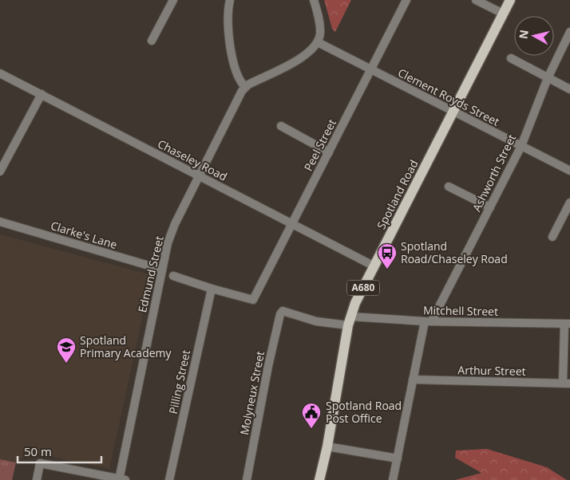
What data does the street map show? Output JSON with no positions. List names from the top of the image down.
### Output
{
  "streets": {
    "main road": ["Spotland Road", "A680"],
    "street": [
      "Clement Royds Street",
      "Peel Street",
      "Chaseley Road",
      "Ashworth Street",
      "Clarke's Lane",
      "Edmund Street",
      "Mitchell Street",
      "Arthur Street",
      "Pilling Street",
      "Molyneux Street"
    ]
  },
  "crossings": [
    ["Clement Royds Street", "Peel Street"],
    ["Clement Royds Street", "Ashworth Street"],
    ["Clement Royds Street", "Spotland Road"],
    ["Peel Street", "Chaseley Road"],
    ["Peel Street", "Pilling Street"],
    ["Chaseley Road", "Spotland Road"],
    ["Chaseley Road", "Edmund Street"],
    ["Ashworth Street", "Mitchell Street"],
    ["Ashworth Street", "Arthur Street"],
    ["Spotland Road", "Mitchell Street"],
    ["Spotland Road", "Molyneux Street"],
    ["Clarke's Lane", "Edmund Street"],
    ["Mitchell Street", "Molyneux Street"]
  ],
  "places": {
    "bus stop": ["Spotland Road/Chaseley Road"],
    "school or university": ["Spotland Primary Academy"],
    "public building": ["Spotland Road Post Office"]
  },
  "scale_bar": "50 m",
  "north": "left"
}
